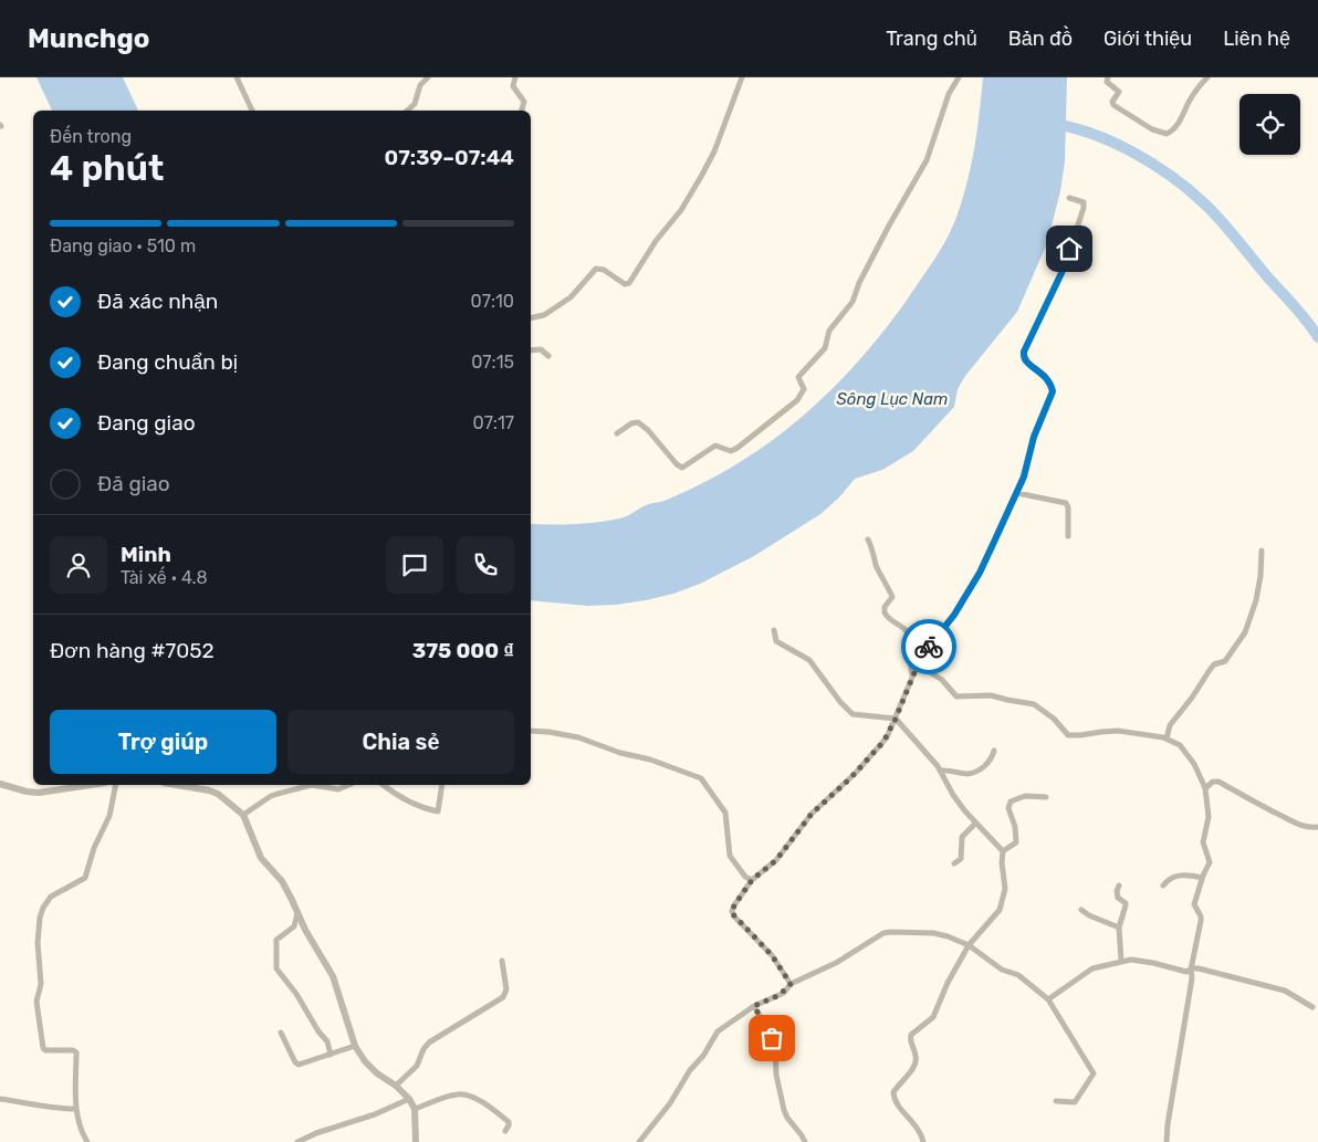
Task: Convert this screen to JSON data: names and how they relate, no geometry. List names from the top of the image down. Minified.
{"water":["Sông Lục Nam"],"page":{"header":"Munchgo","nav":["Trang chủ","Bản đồ","Giới thiệu","Liên hệ"],"heading":["4 phút","Đến trong","07:39–07:44"],"panel":["Minh","Tài xế · 4.8","Đơn hàng #7052","375 000 ₫"],"bar":"Đang giao · 510 m","list":[["Đã xác nhận","07:10"],["Đang chuẩn bị","07:15"],["Đang giao","07:17"],"Đã giao"],"buttons":["Trợ giúp","Chia sẻ"]}}
